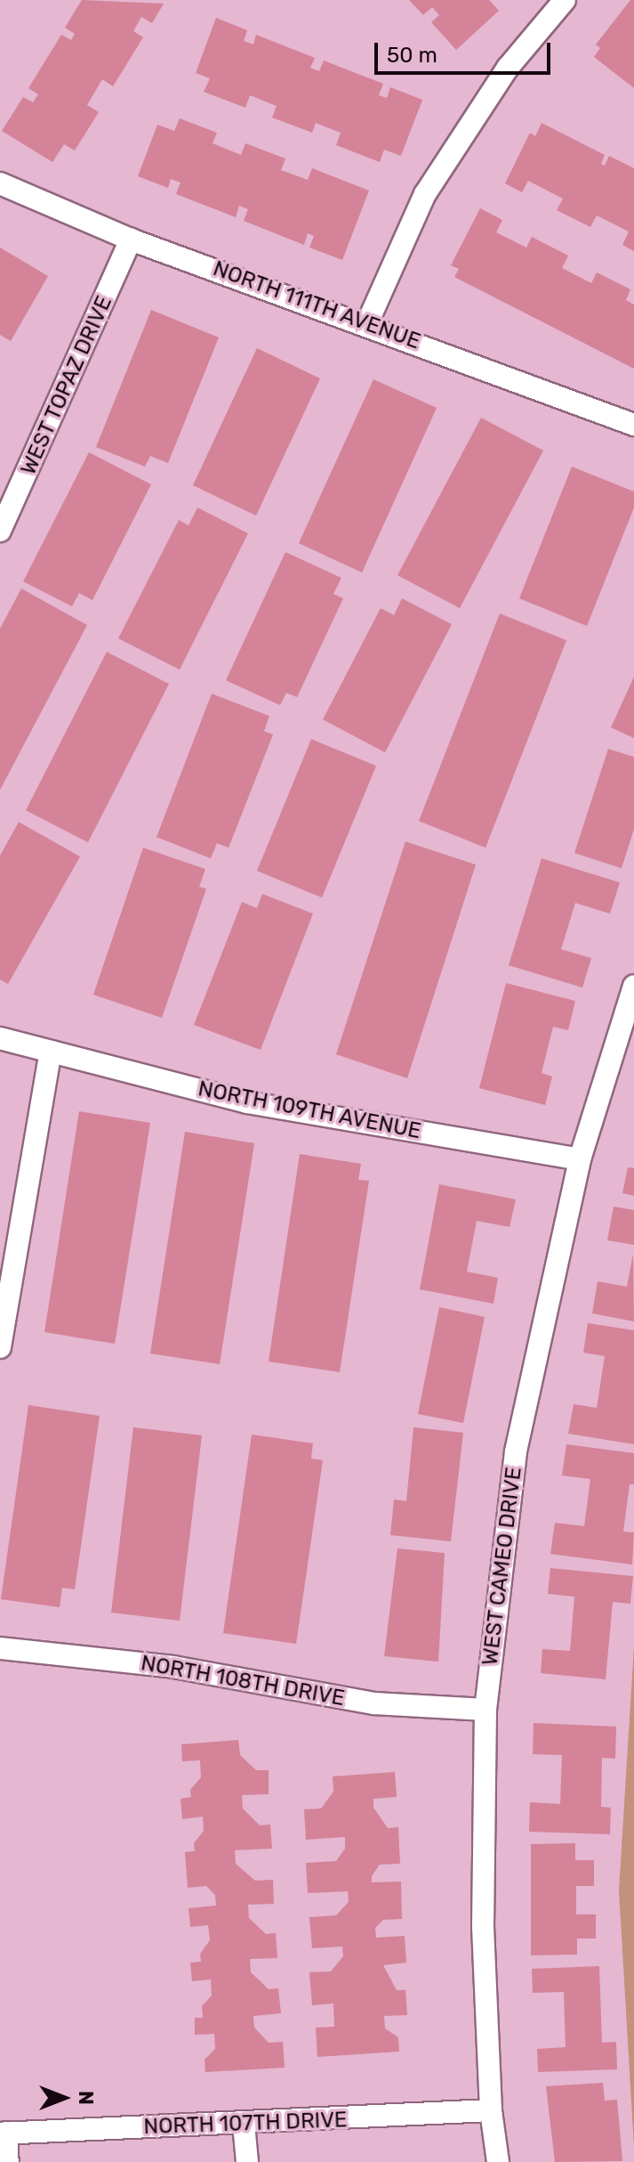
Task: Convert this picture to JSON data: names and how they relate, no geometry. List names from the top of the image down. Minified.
{"streets":{"street":["NORTH 111TH AVENUE","WEST TOPAZ DRIVE","NORTH 109TH AVENUE","WEST CAMEO DRIVE","NORTH 108TH DRIVE","NORTH 107TH DRIVE"]},"crossings":[["NORTH 111TH AVENUE","WEST TOPAZ DRIVE"],["NORTH 109TH AVENUE","WEST CAMEO DRIVE"],["WEST CAMEO DRIVE","NORTH 108TH DRIVE"],["WEST CAMEO DRIVE","NORTH 107TH DRIVE"]],"scale_bar":"50 m","north":"right"}
